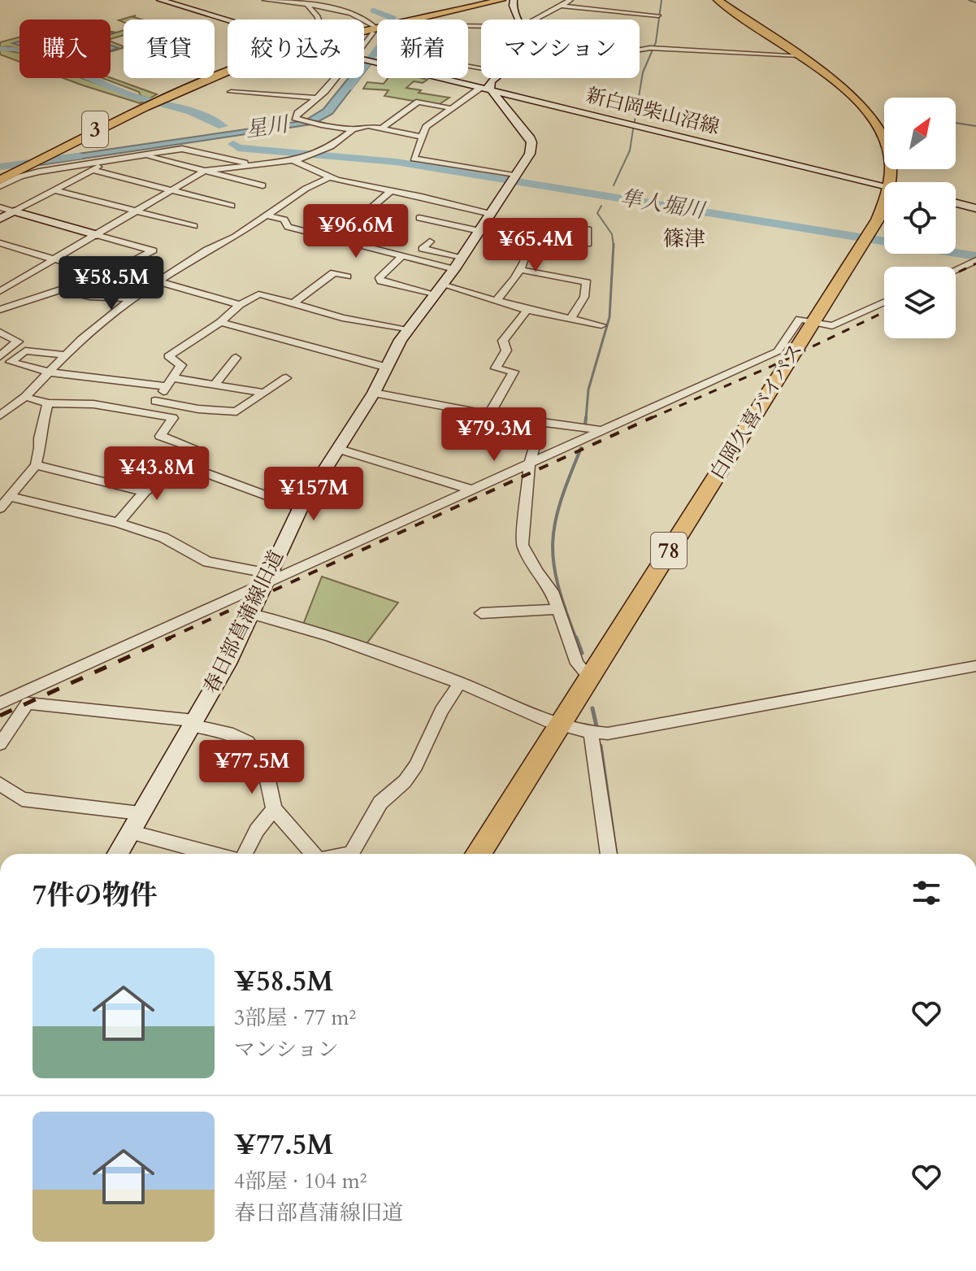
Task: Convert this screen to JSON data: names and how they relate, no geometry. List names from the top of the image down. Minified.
{"streets":{"main road":["3","白岡久喜バイパス","78"],"street":["新白岡柴山沼線","春日部菖蒲線旧道"]},"crossings":[["新白岡柴山沼線","春日部菖蒲線旧道"]],"districts":["篠津"],"water":["星川","隼人堀川"],"north":"top right","page":{"chip":["購入","賃貸","絞り込み","新着","マンション"],"price":["¥96.6M","¥65.4M","¥58.5M","¥79.3M","¥43.8M","¥157M","¥77.5M"],"heading":"7件の物件","list":[{"name":"¥58.5M","note":"3部屋 · 77 m² · マンション"},{"name":"¥77.5M","note":"4部屋 · 104 m² · 春日部菖蒲線旧道"}]}}
